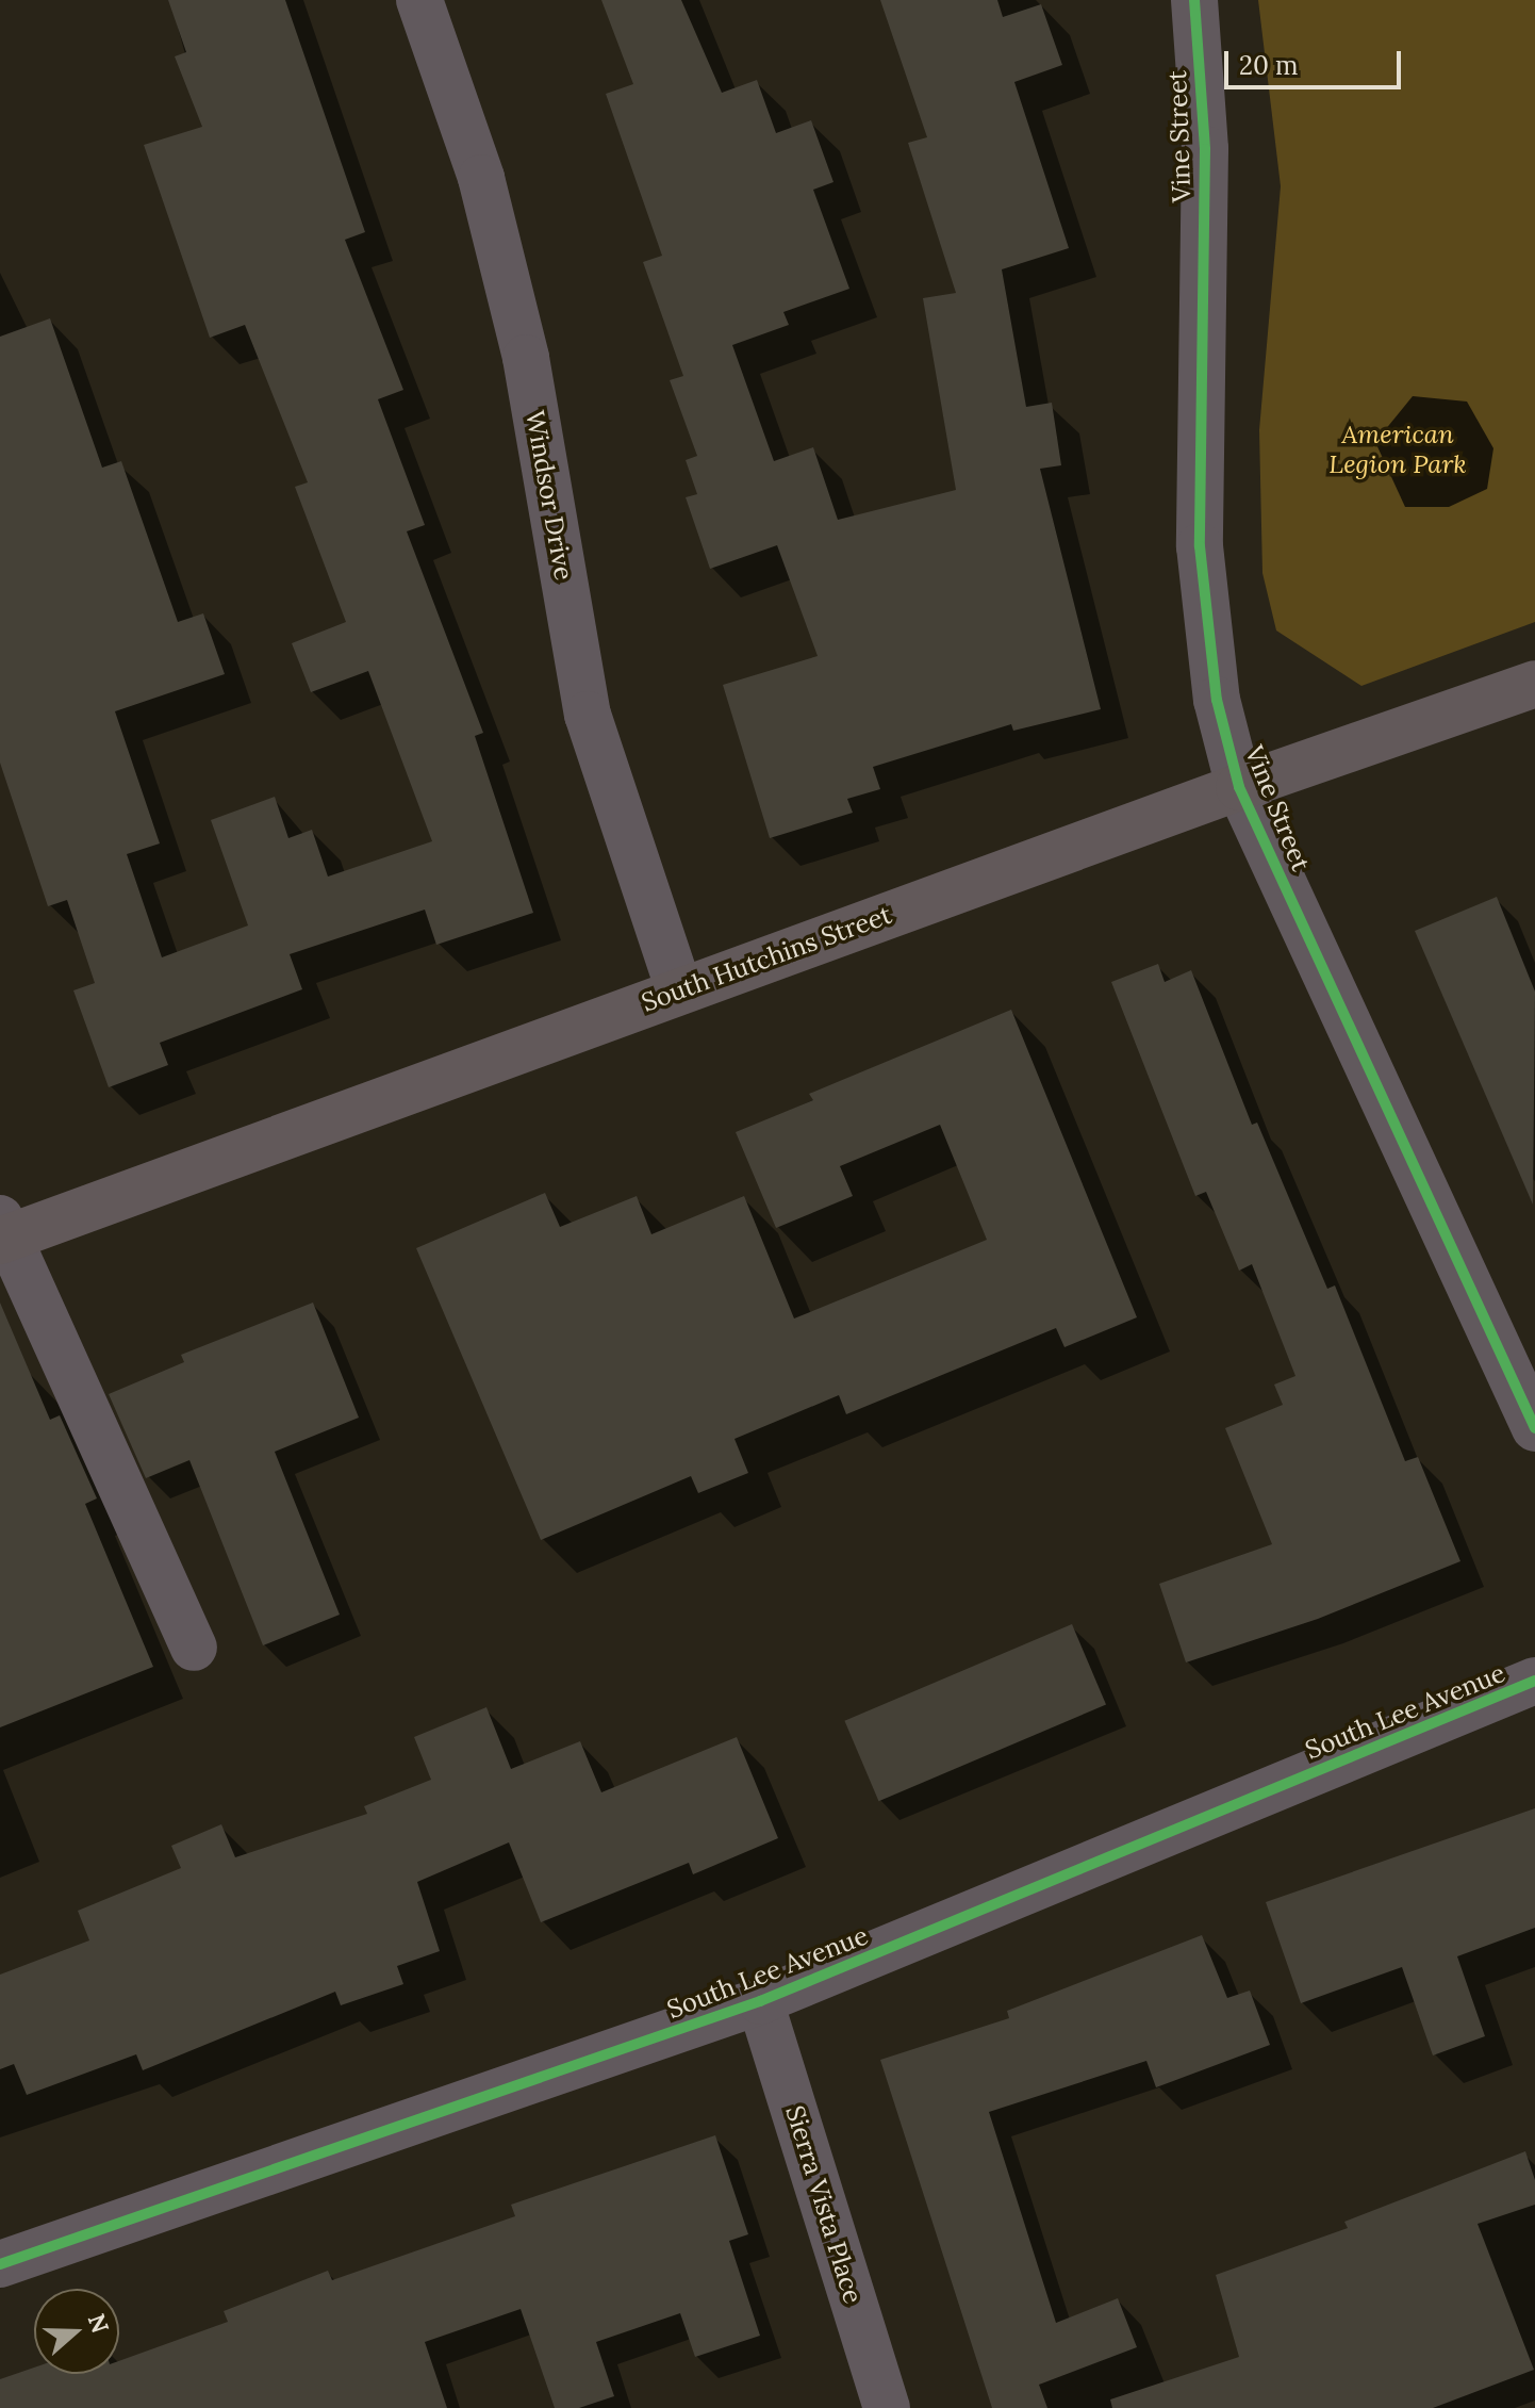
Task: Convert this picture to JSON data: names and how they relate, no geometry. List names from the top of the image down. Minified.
{"streets":{"main road":["South Hutchins Street"],"street":["Vine Street","Windsor Drive","South Lee Avenue","Sierra Vista Place"]},"crossings":[["Vine Street","South Hutchins Street"],["Windsor Drive","South Hutchins Street"],["South Lee Avenue","Sierra Vista Place"]],"parks":["American Legion Park"],"scale_bar":"20 m","north":"right"}
